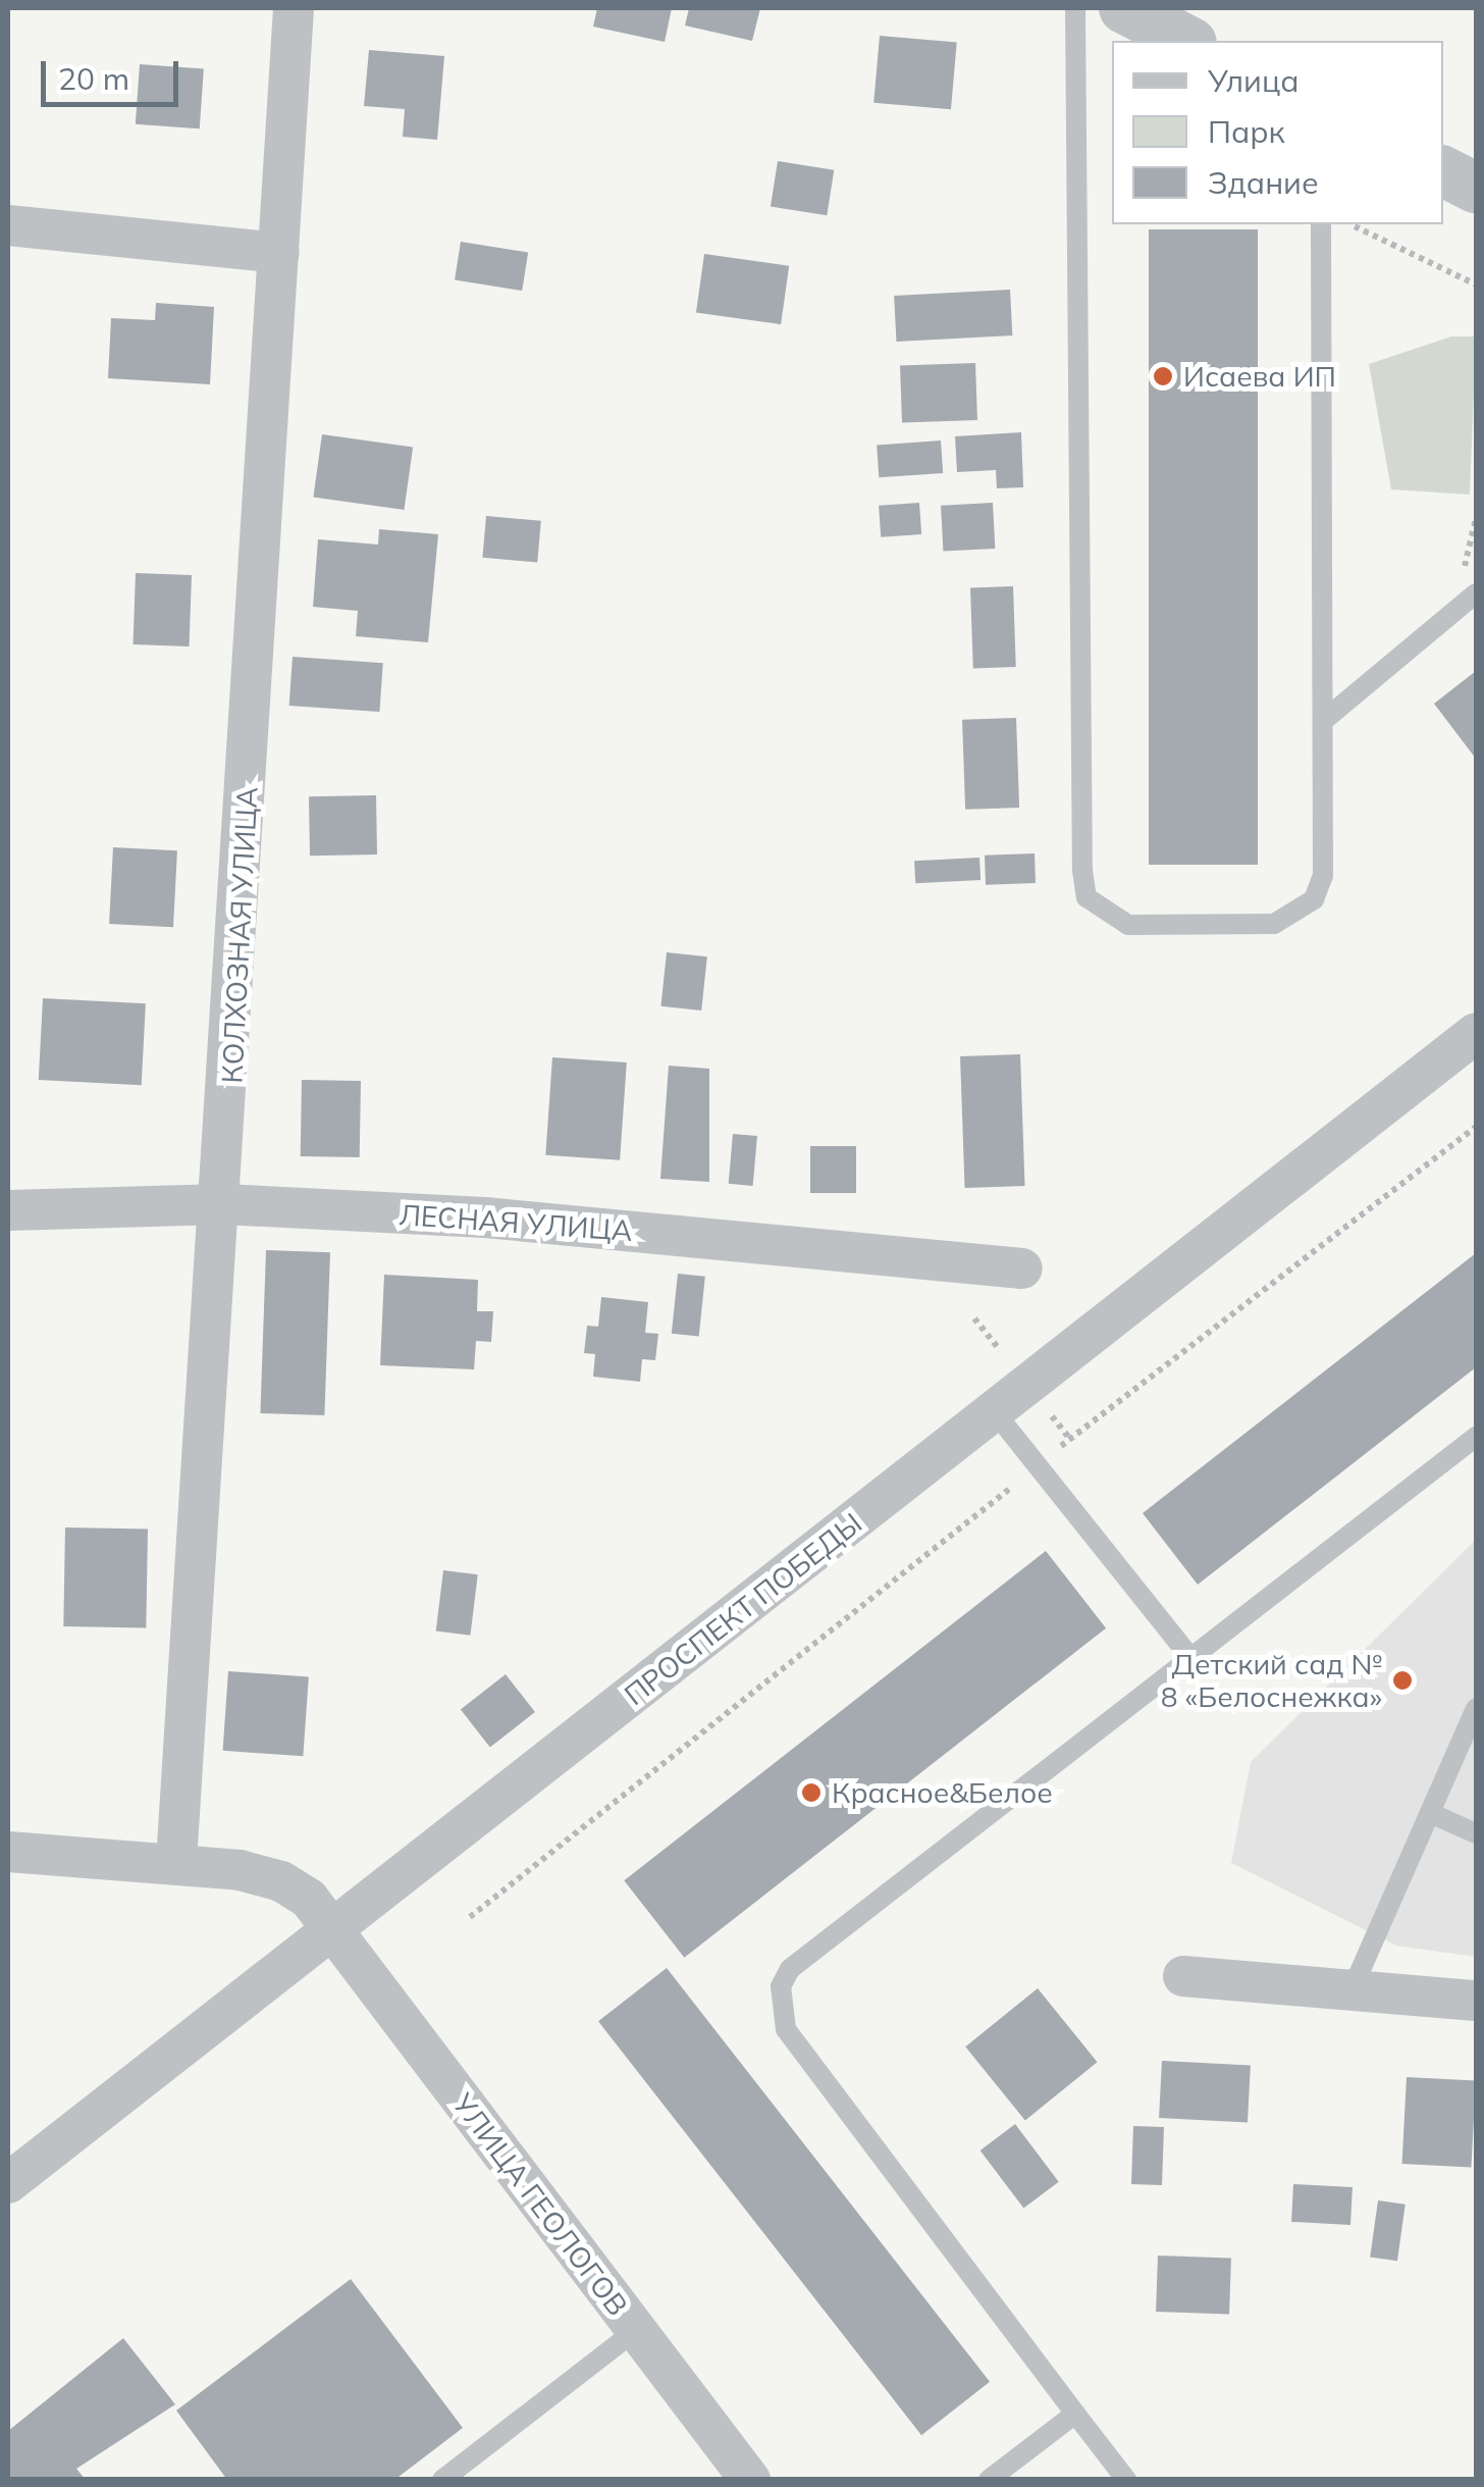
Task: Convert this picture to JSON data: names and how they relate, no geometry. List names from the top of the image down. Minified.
{"streets":{"street":["КОЛХОЗНАЯ УЛИЦА","ЛЕСНАЯ УЛИЦА","ПРОСПЕКТ ПОБЕДЫ","УЛИЦА ГЕОЛОГОВ"]},"crossings":[["КОЛХОЗНАЯ УЛИЦА","ЛЕСНАЯ УЛИЦА"],["КОЛХОЗНАЯ УЛИЦА","УЛИЦА ГЕОЛОГОВ"],["ПРОСПЕКТ ПОБЕДЫ","УЛИЦА ГЕОЛОГОВ"]],"places":["Исаева ИП","Детский сад № 8 «Белоснежка»","Красное&Белое"],"legend":["Улица","Парк","Здание"],"scale_bar":"20 m"}
